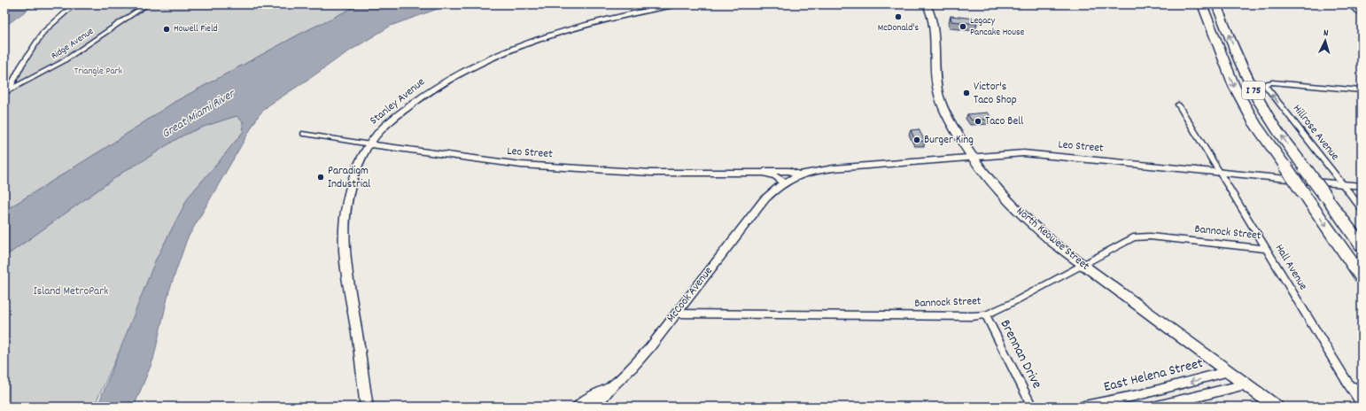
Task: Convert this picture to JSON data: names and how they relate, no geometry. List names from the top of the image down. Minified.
{"streets":{"highway":["I 75"],"main road":["North Keowee Street"],"street":["Ridge Avenue","Stanley Avenue","Hillrose Avenue","Leo Street","Bannock Street","Hall Avenue","McCook Avenue","Brennan Drive","East Helena Street"]},"crossings":[["Stanley Avenue","Leo Street"],["Hillrose Avenue","Leo Street"],["Leo Street","North Keowee Street"],["Leo Street","Hall Avenue"],["Leo Street","McCook Avenue"],["Bannock Street","North Keowee Street"],["Bannock Street","Hall Avenue"],["Bannock Street","McCook Avenue"],["Bannock Street","Brennan Drive"],["North Keowee Street","East Helena Street"]],"water":["Great Miami River"],"parks":["Triangle Park","Island MetroPark"],"places":["McDonald's","Legacy Pancake House","Howell Field","Victor's Taco Shop","Taco Bell","Burger King","Paradigm Industrial"],"north":"top"}
